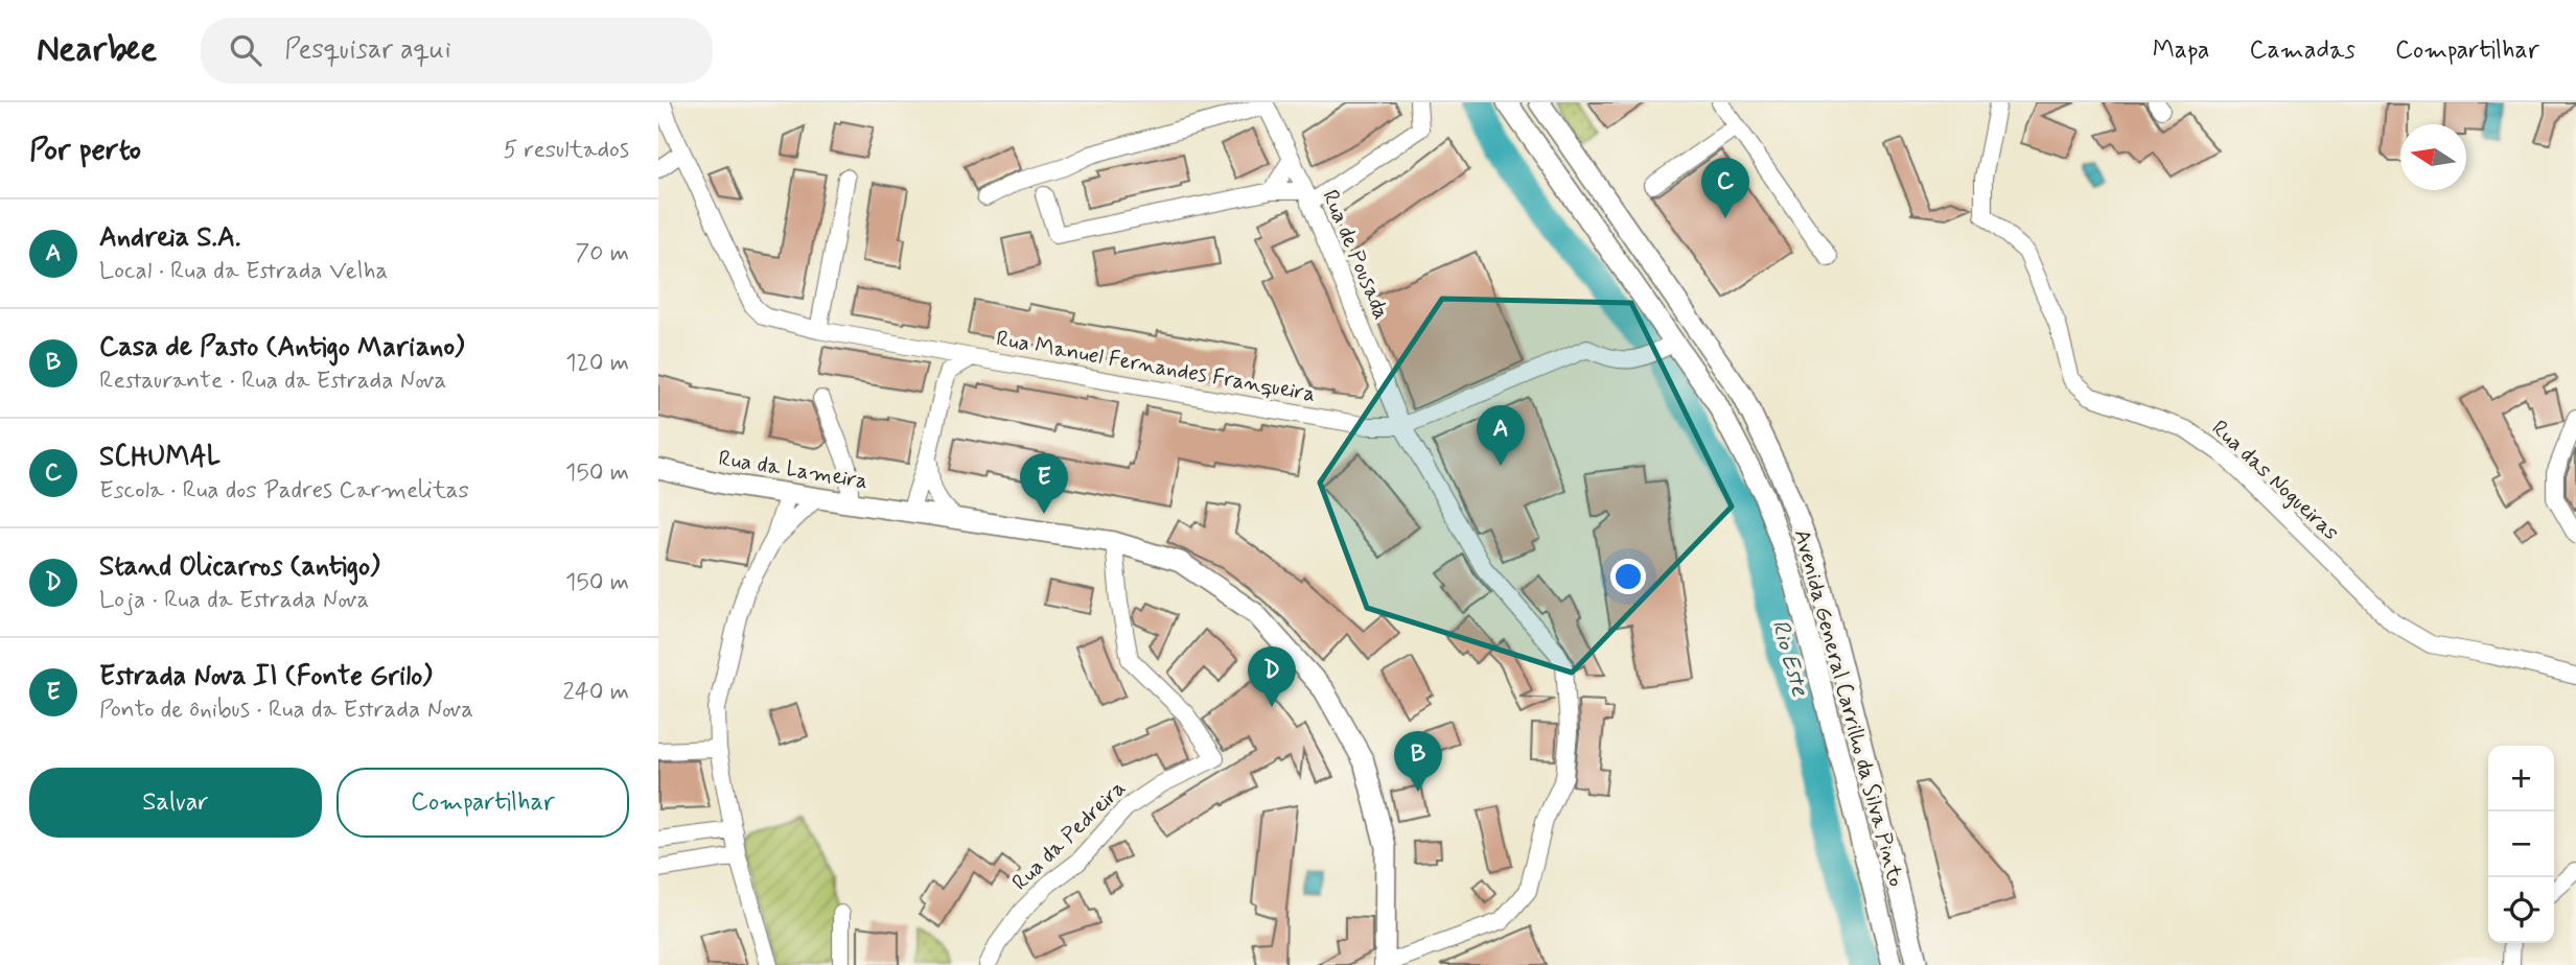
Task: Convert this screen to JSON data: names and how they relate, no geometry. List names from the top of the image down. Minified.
{"streets":{"main road":["Rua da Lameira","Avenida General Carrilho da Silva Pinto"],"street":["Rua de Pousada","Rua Manuel Fernandes Franqueira","Rua das Nogueiras","Rua da Pedreira"]},"crossings":[["Rua de Pousada","Rua Manuel Fernandes Franqueira"],["Rua de Pousada","Rua da Lameira"],["Rua Manuel Fernandes Franqueira","Rua da Lameira"],["Rua da Lameira","Rua da Pedreira"]],"water":["Rio Este"],"north":"left","page":{"header":"Nearbee","search":"Pesquisar aqui","nav":["Mapa","Camadas","Compartilhar"],"heading":["Por perto","5 resultados"],"pins":["C","A","E","D","B"],"list":[{"mark":"A","name":"Andreia S.A.","note":"Local · Rua da Estrada Velha","value":"70 m"},{"mark":"B","name":"Casa de Pasto (Antigo Mariano)","note":"Restaurante · Rua da Estrada Nova","value":"120 m"},{"mark":"C","name":"SCHUMAL","note":"Escola · Rua dos Padres Carmelitas","value":"150 m"},{"mark":"D","name":"Stand Olicarros (antigo)","note":"Loja · Rua da Estrada Nova","value":"150 m"},{"mark":"E","name":"Estrada Nova II (Fonte Grilo)","note":"Ponto de ônibus · Rua da Estrada Nova","value":"240 m"}],"buttons":["Salvar","Compartilhar"],"map_buttons":["+","−"]}}
